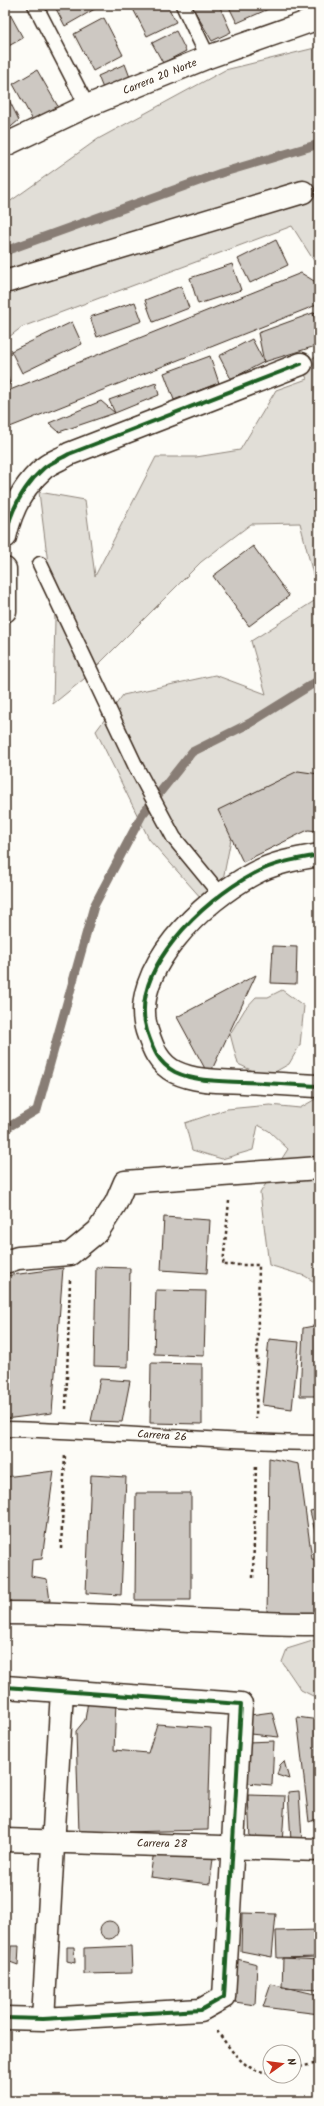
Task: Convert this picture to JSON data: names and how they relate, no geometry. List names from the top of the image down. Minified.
{"streets":{"street":["Carrera 20 Norte","Carrera 28"],"lane":["Carrera 26"]},"north":"right"}
